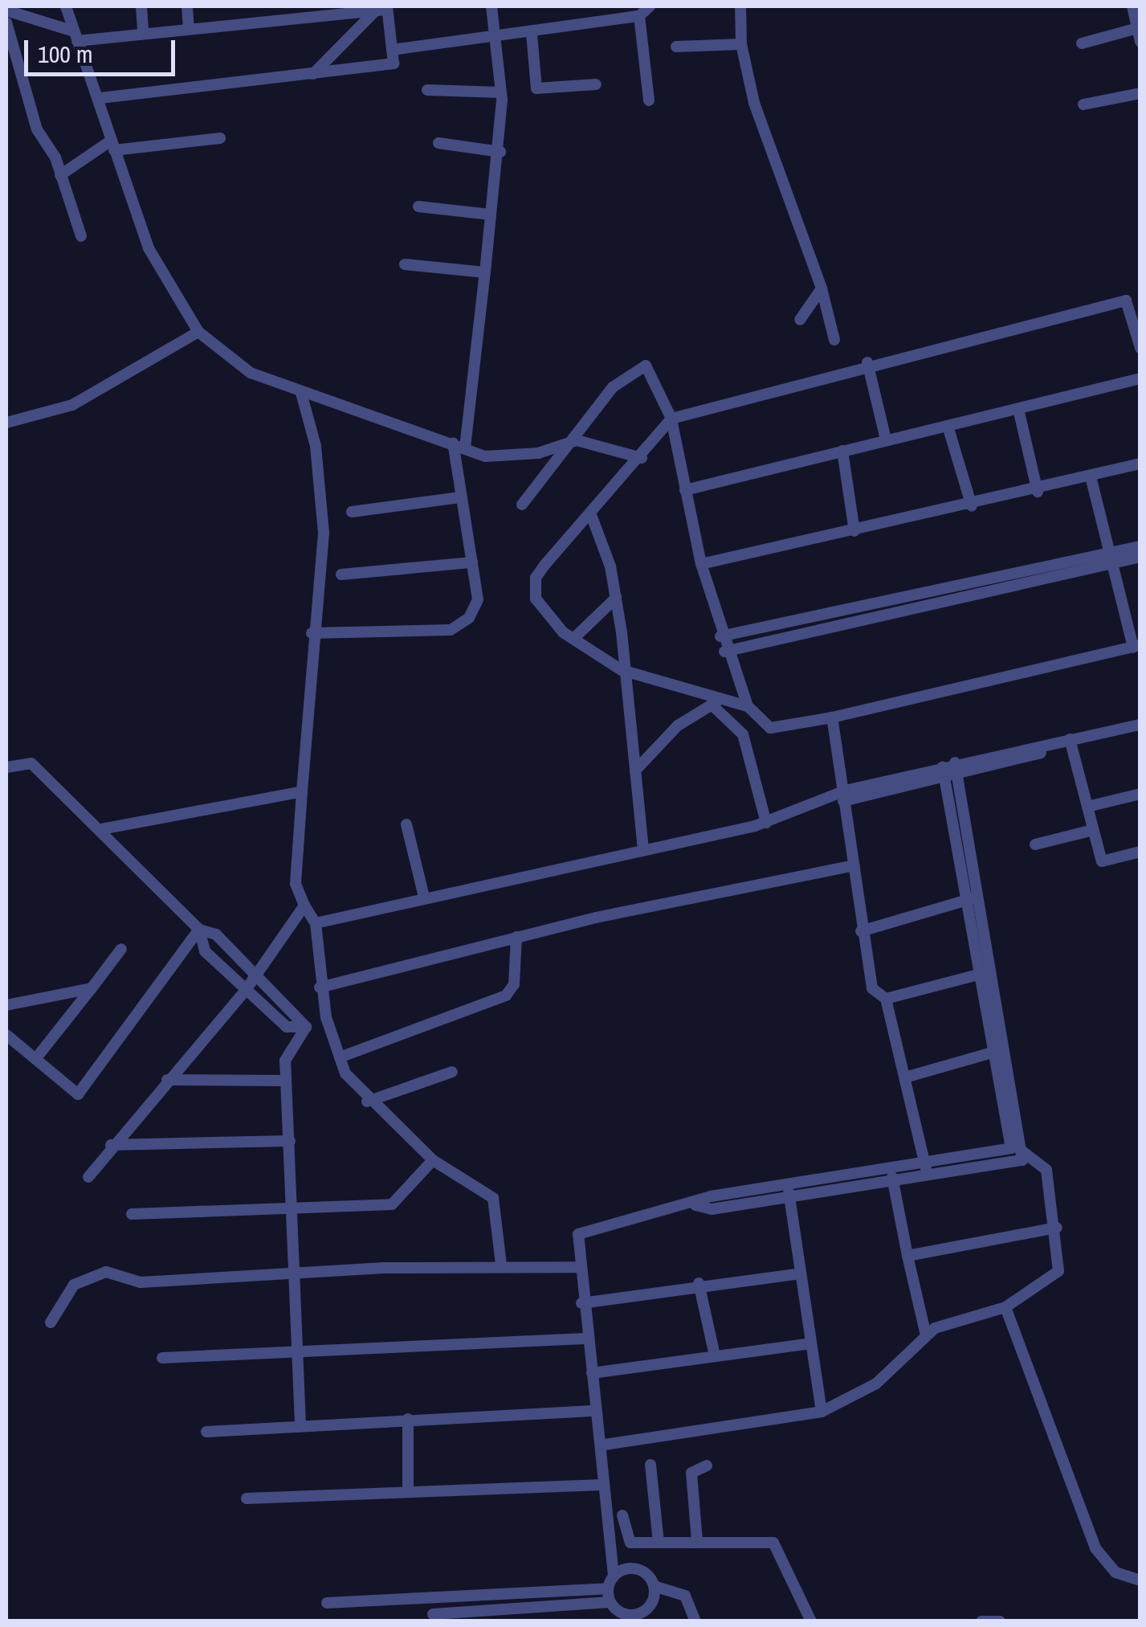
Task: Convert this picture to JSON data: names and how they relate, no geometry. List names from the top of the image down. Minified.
{"scale_bar":"100 m"}
